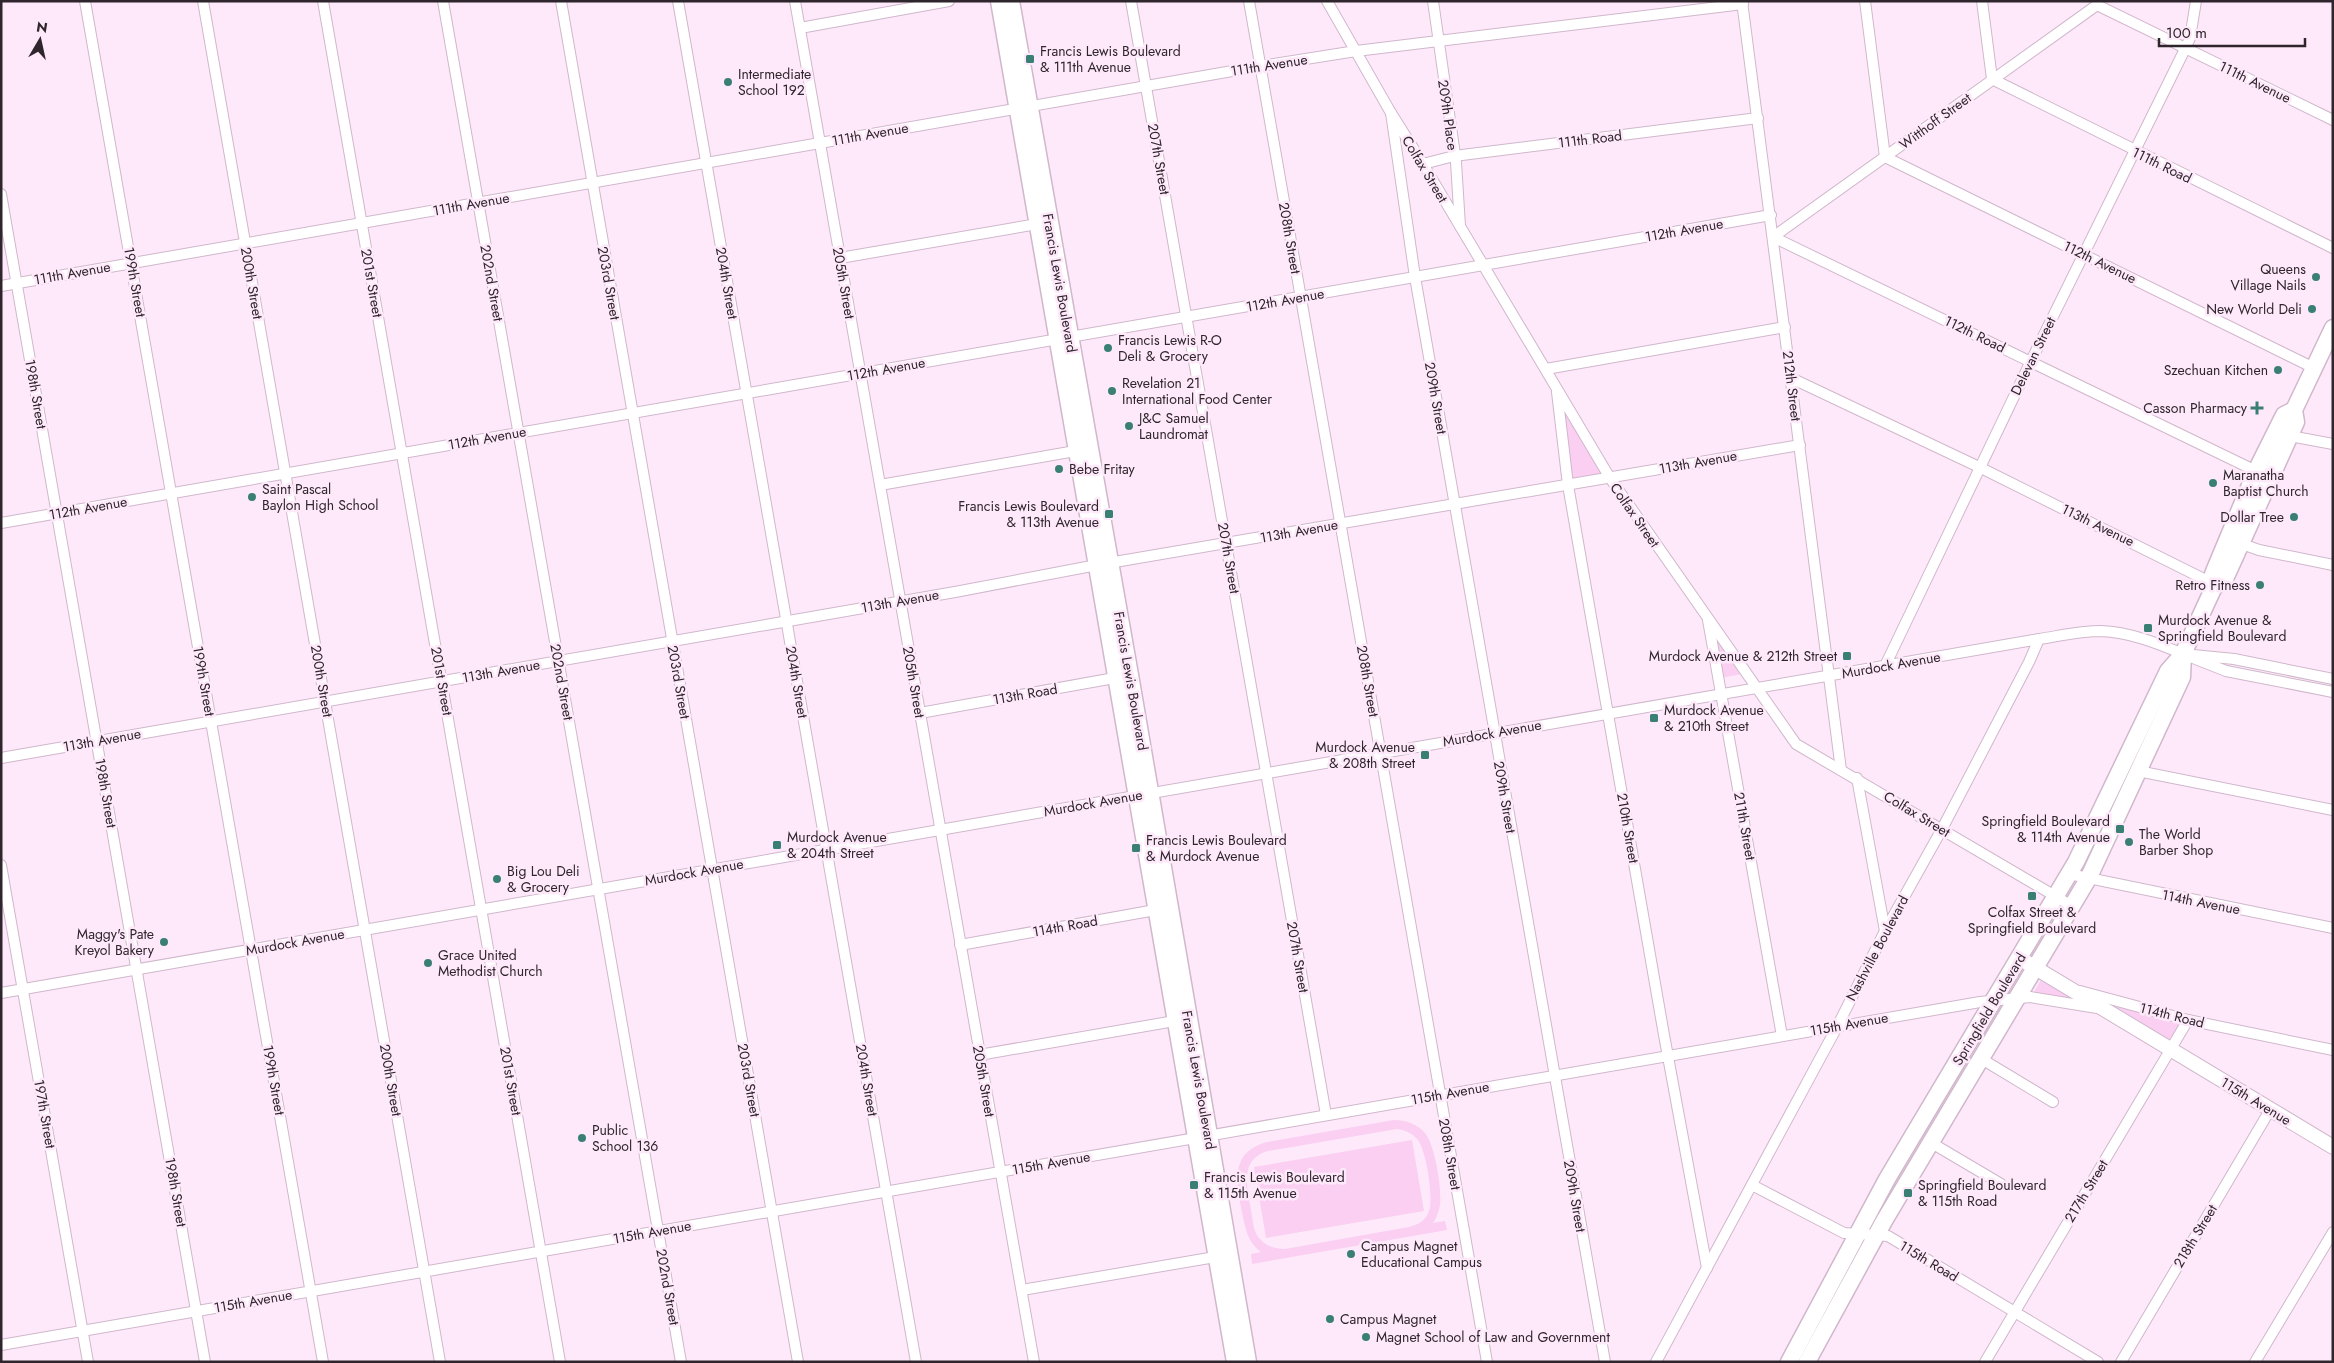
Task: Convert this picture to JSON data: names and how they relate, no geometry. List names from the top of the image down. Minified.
{"streets":{"main road":["Francis Lewis Boulevard","114th Road","Springfield Boulevard","115th Avenue"],"street":["111th Avenue","209th Place","Witthoff Street","111th Road","207th Street","Colfax Street","112th Avenue","208th Street","199th Street","200th Street","201st Street","202nd Street","203rd Street","204th Street","205th Street","112th Road","Delevan Street","212th Street","198th Street","209th Street","113th Avenue","Murdock Avenue","113th Road","211th Street","210th Street","114th Avenue","Nashville Boulevard","197th Street","217th Street","218th Street","115th Road"]},"crossings":[["111th Avenue","209th Place"],["111th Avenue","Witthoff Street"],["111th Avenue","207th Street"],["111th Avenue","Colfax Street"],["111th Avenue","208th Street"],["111th Avenue","199th Street"],["111th Avenue","200th Street"],["111th Avenue","201st Street"],["111th Avenue","202nd Street"],["111th Avenue","203rd Street"],["111th Avenue","204th Street"],["111th Avenue","205th Street"],["111th Avenue","Francis Lewis Boulevard"],["111th Avenue","Delevan Street"],["111th Avenue","212th Street"],["111th Avenue","198th Street"],["209th Place","111th Road"],["209th Place","Colfax Street"],["Witthoff Street","111th Road"],["Witthoff Street","112th Avenue"],["Witthoff Street","112th Road"],["Witthoff Street","212th Street"],["111th Road","Colfax Street"],["111th Road","Delevan Street"],["111th Road","212th Street"],["207th Street","112th Avenue"],["207th Street","113th Avenue"],["207th Street","Murdock Avenue"],["207th Street","115th Avenue"],["Colfax Street","112th Avenue"],["Colfax Street","212th Street"],["Colfax Street","209th Street"],["Colfax Street","113th Avenue"],["Colfax Street","Murdock Avenue"],["Colfax Street","211th Street"],["Colfax Street","210th Street"],["Colfax Street","Nashville Boulevard"],["Colfax Street","Springfield Boulevard"],["112th Avenue","208th Street"],["112th Avenue","199th Street"],["112th Avenue","200th Street"],["112th Avenue","201st Street"],["112th Avenue","202nd Street"],["112th Avenue","203rd Street"],["112th Avenue","204th Street"],["112th Avenue","205th Street"],["112th Avenue","Francis Lewis Boulevard"],["112th Avenue","Delevan Street"],["112th Avenue","212th Street"],["112th Avenue","198th Street"],["112th Avenue","209th Street"],["112th Avenue","Springfield Boulevard"],["208th Street","113th Avenue"],["208th Street","Murdock Avenue"],["208th Street","115th Avenue"],["199th Street","113th Avenue"],["199th Street","Murdock Avenue"],["199th Street","115th Avenue"],["200th Street","113th Avenue"],["200th Street","Murdock Avenue"],["200th Street","115th Avenue"],["201st Street","113th Avenue"],["201st Street","Murdock Avenue"],["201st Street","115th Avenue"],["202nd Street","113th Avenue"],["202nd Street","Murdock Avenue"],["202nd Street","115th Avenue"],["203rd Street","113th Avenue"],["203rd Street","Murdock Avenue"],["203rd Street","115th Avenue"],["204th Street","113th Avenue"],["204th Street","Murdock Avenue"],["204th Street","115th Avenue"],["205th Street","113th Avenue"],["205th Street","Murdock Avenue"],["205th Street","113th Road"],["205th Street","114th Road"],["205th Street","115th Avenue"],["Francis Lewis Boulevard","113th Avenue"],["Francis Lewis Boulevard","Murdock Avenue"],["Francis Lewis Boulevard","113th Road"],["Francis Lewis Boulevard","114th Road"],["Francis Lewis Boulevard","115th Avenue"],["112th Road","Delevan Street"],["112th Road","212th Street"],["112th Road","Springfield Boulevard"],["Delevan Street","113th Avenue"],["Delevan Street","Murdock Avenue"],["212th Street","113th Avenue"],["212th Street","Murdock Avenue"],["198th Street","113th Avenue"],["198th Street","Murdock Avenue"],["198th Street","115th Avenue"],["209th Street","113th Avenue"],["209th Street","Murdock Avenue"],["209th Street","115th Avenue"],["113th Avenue","210th Street"],["113th Avenue","Springfield Boulevard"],["Murdock Avenue","211th Street"],["Murdock Avenue","210th Street"],["Murdock Avenue","Nashville Boulevard"],["Murdock Avenue","Springfield Boulevard"],["Murdock Avenue","197th Street"],["211th Street","115th Avenue"],["210th Street","Nashville Boulevard"],["210th Street","115th Avenue"],["114th Avenue","Springfield Boulevard"],["114th Road","Springfield Boulevard"],["114th Road","115th Avenue"],["114th Road","217th Street"],["Nashville Boulevard","115th Avenue"],["Nashville Boulevard","115th Road"],["Springfield Boulevard","115th Avenue"],["Springfield Boulevard","115th Road"],["115th Avenue","197th Street"],["115th Avenue","217th Street"],["115th Avenue","218th Street"],["217th Street","115th Road"]],"places":{"transit":["Francis Lewis Boulevard & 111th Avenue","Francis Lewis Boulevard & 113th Avenue","Murdock Avenue & Springfield Boulevard","Murdock Avenue & 212th Street","Murdock Avenue & 210th Street","Murdock Avenue & 208th Street","Springfield Boulevard & 114th Avenue","Murdock Avenue & 204th Street","Francis Lewis Boulevard & Murdock Avenue","Colfax Street & Springfield Boulevard","Francis Lewis Boulevard & 115th Avenue","Springfield Boulevard & 115th Road"],"other":["Intermediate School 192","Queens Village Nails","New World Deli","Francis Lewis R-O Deli & Grocery","Szechuan Kitchen","Revelation 21 International Food Center","J&C Samuel Laundromat","Bebe Fritay","Maranatha Baptist Church","Saint Pascal Baylon High School","Dollar Tree","Retro Fitness","The World Barber Shop","Big Lou Deli & Grocery","Maggy's Pate Kreyol Bakery","Grace United Methodist Church","Public School 136","Campus Magnet Educational Campus","Campus Magnet","Magnet School of Law and Government"],"health":["Casson Pharmacy"]},"scale_bar":"100 m","north":"top"}
